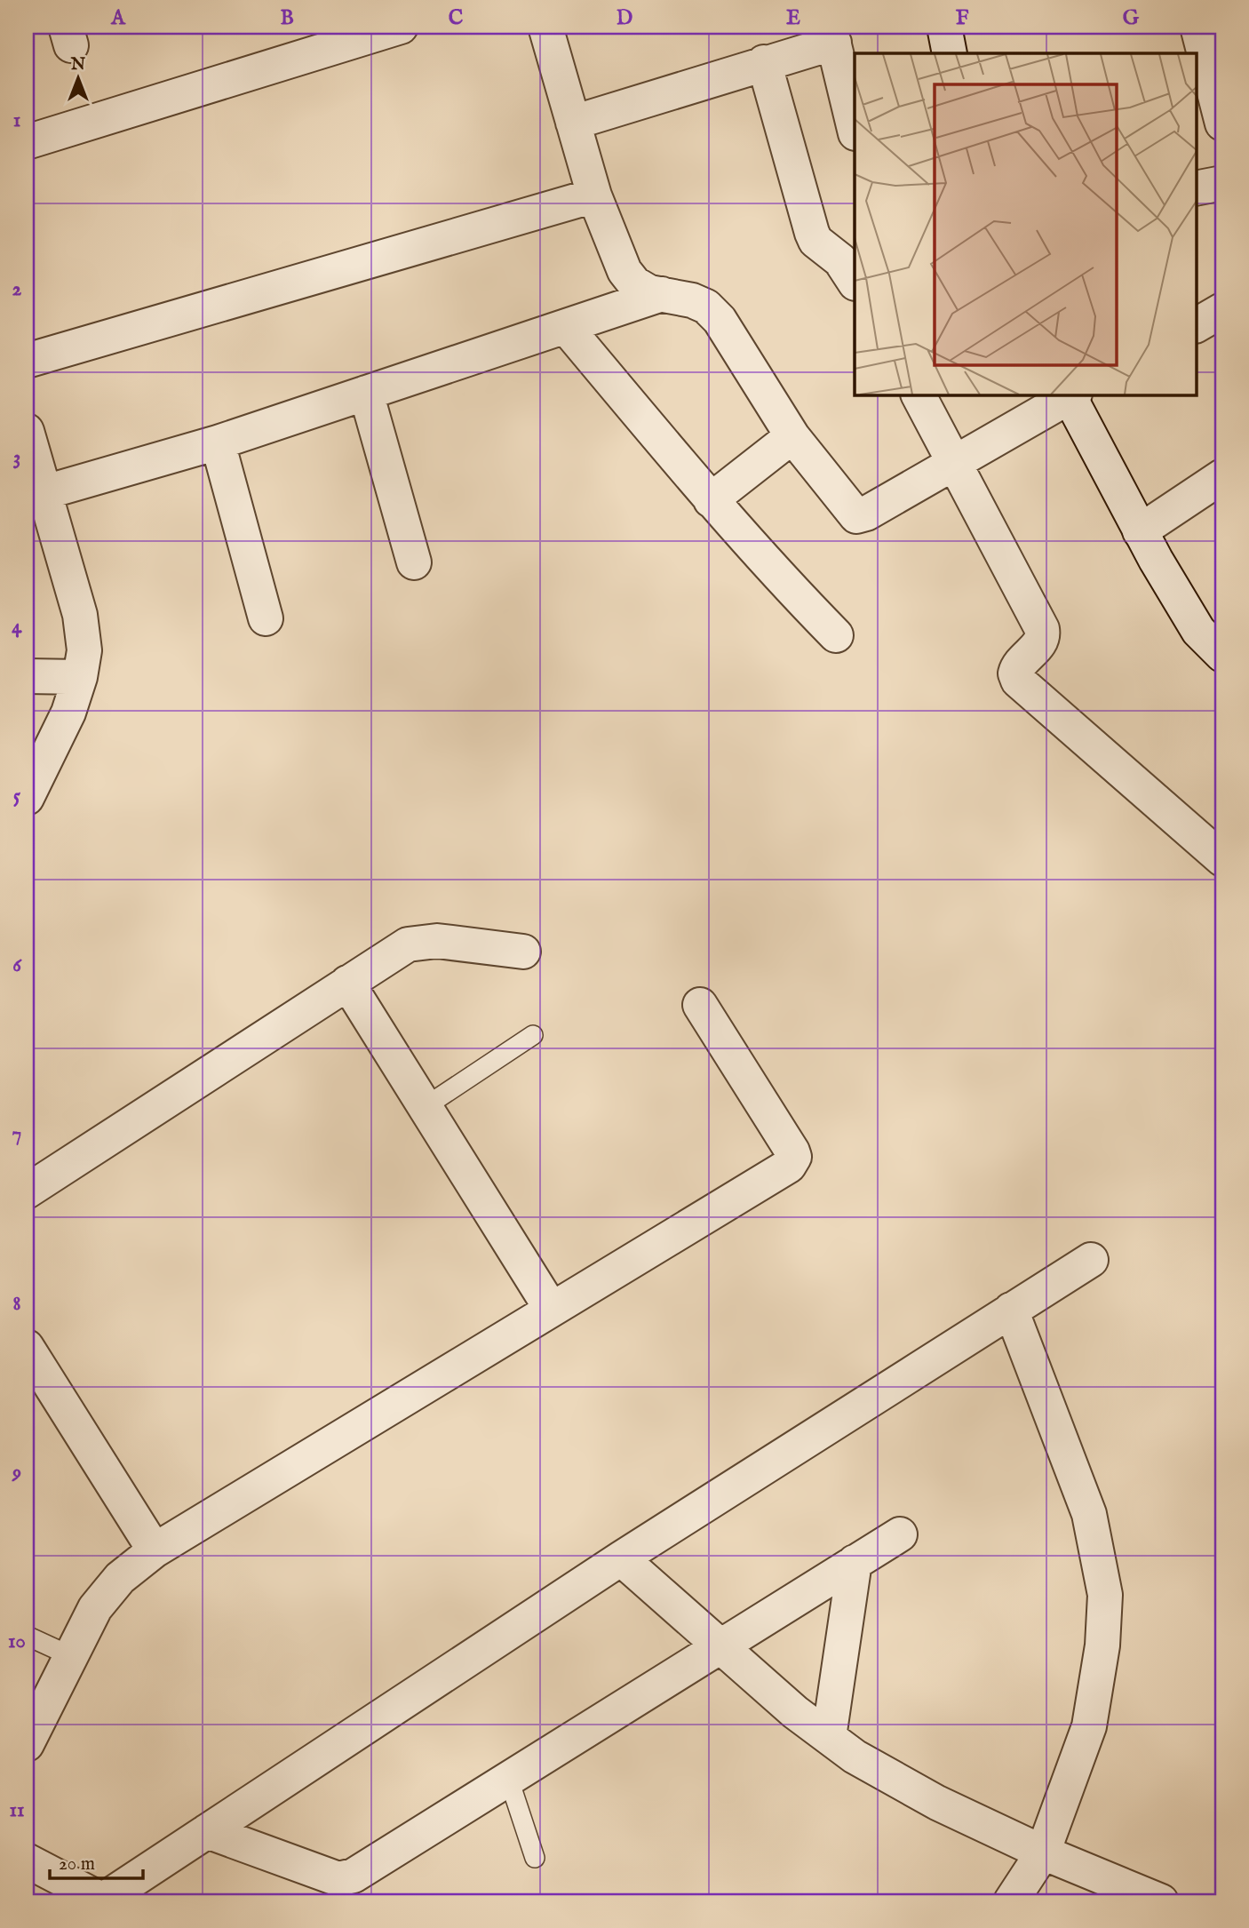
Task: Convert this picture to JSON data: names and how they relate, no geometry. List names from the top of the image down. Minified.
{"scale_bar":"20 m","north":"top","grid":{"columns":["A","B","C","D","E","F","G"],"rows":["1","2","3","4","5","6","7","8","9","10","11"]}}
